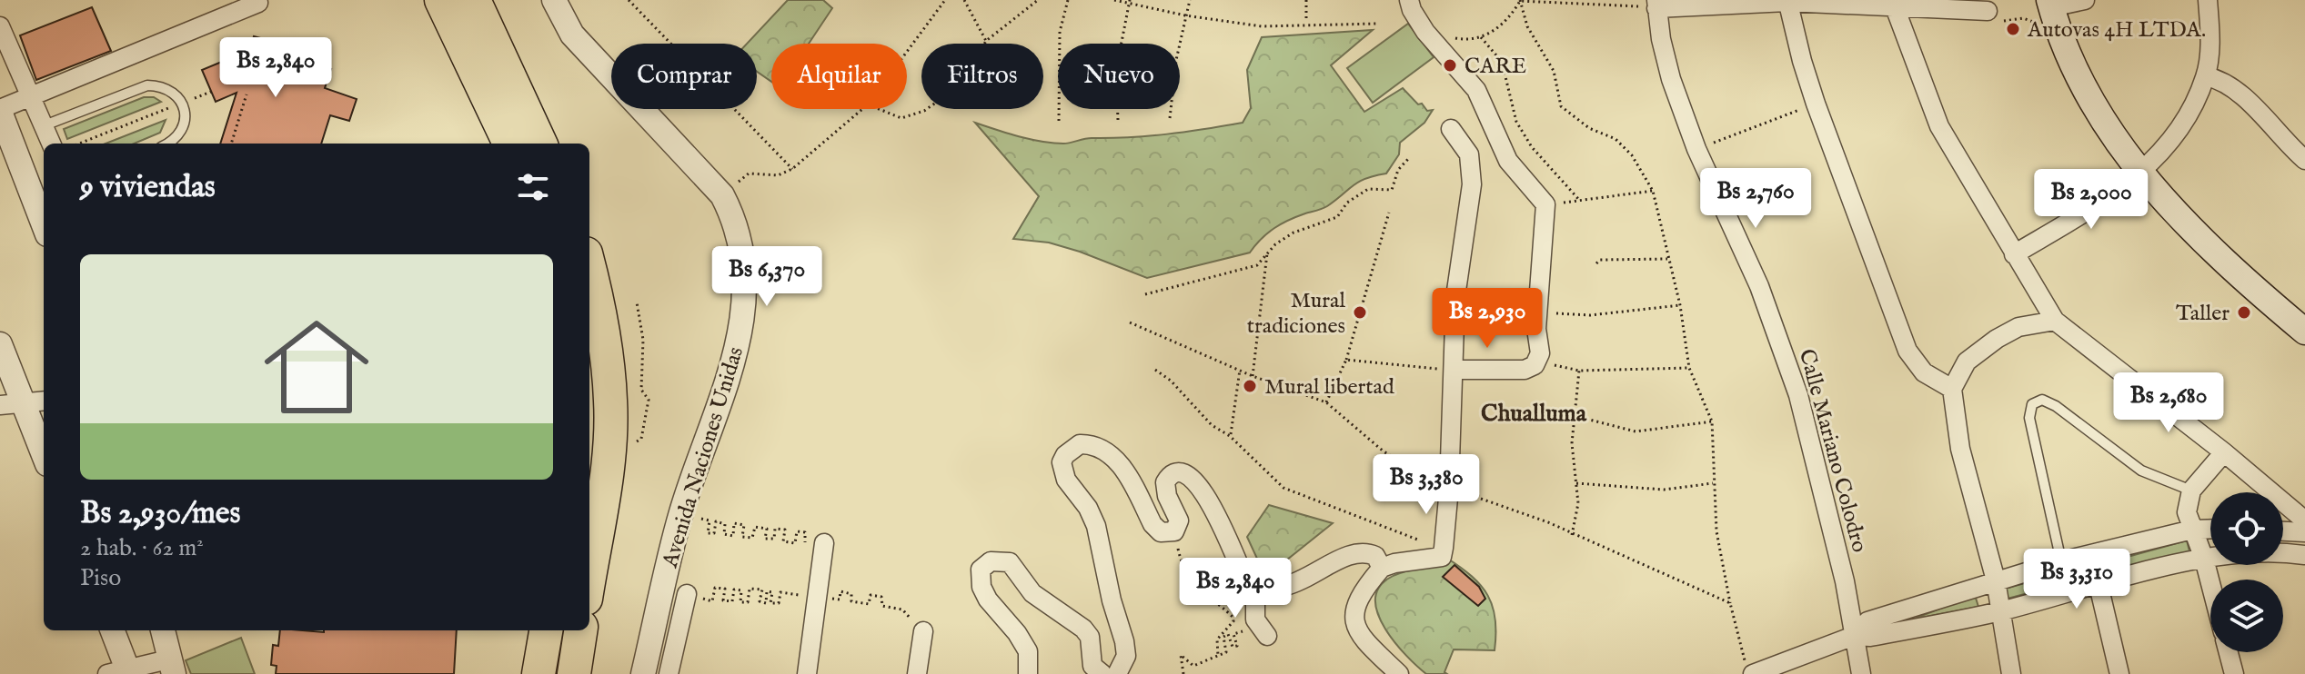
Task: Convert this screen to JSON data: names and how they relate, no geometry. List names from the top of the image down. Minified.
{"streets":{"street":["Calle Mariano Colodro","Avenida Naciones Unidas"]},"districts":["Chualluma"],"places":["Autovas 4H LTDA.","CARE","Mural tradiciones","Taller","Mural libertad"],"page":{"price":["Bs 2,840","Bs 2,760","Bs 2,000","Bs 6,370","Bs 2,930","Bs 2,680","Bs 3,380","Bs 3,310","Bs 2,840"],"chip":["Comprar","Alquilar","Filtros","Nuevo"],"heading":"9 viviendas","list":[{"name":"Bs 2,930/mes","note":"2 hab. · 62 m² · Piso"}]}}
